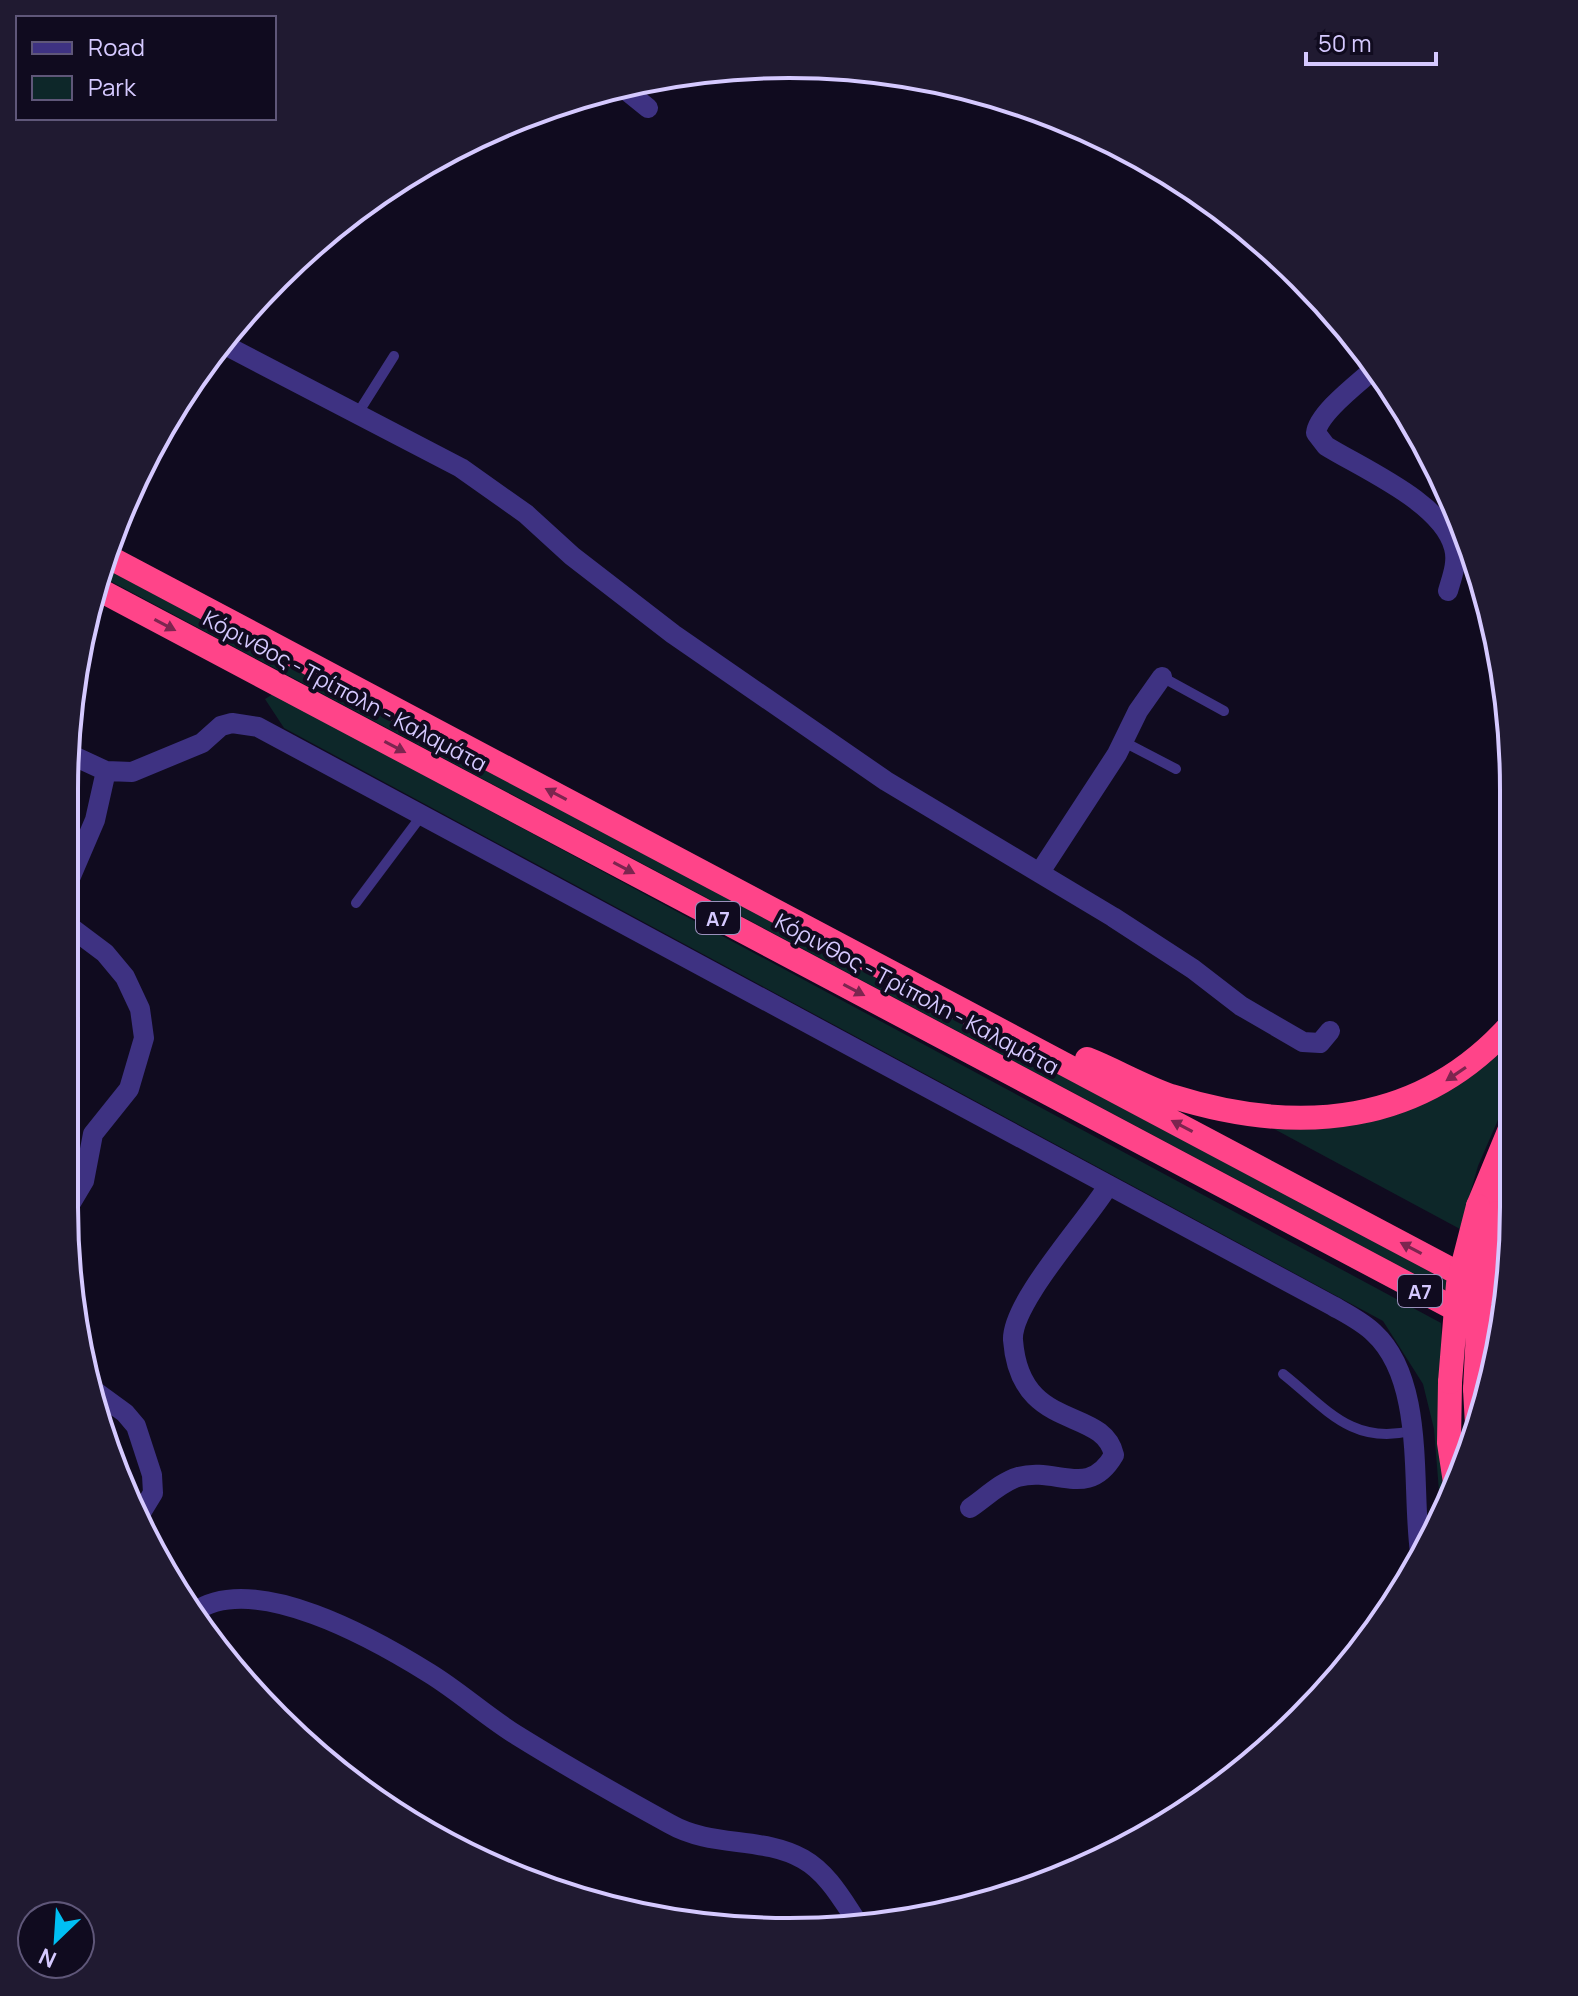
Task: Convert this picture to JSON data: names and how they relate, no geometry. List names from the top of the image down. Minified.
{"streets":{"highway":["Κόρινθος - Τρίπολη - Καλαμάτα","Α7"]},"legend":["Road","Park"],"scale_bar":"50 m","north":"bottom left"}
